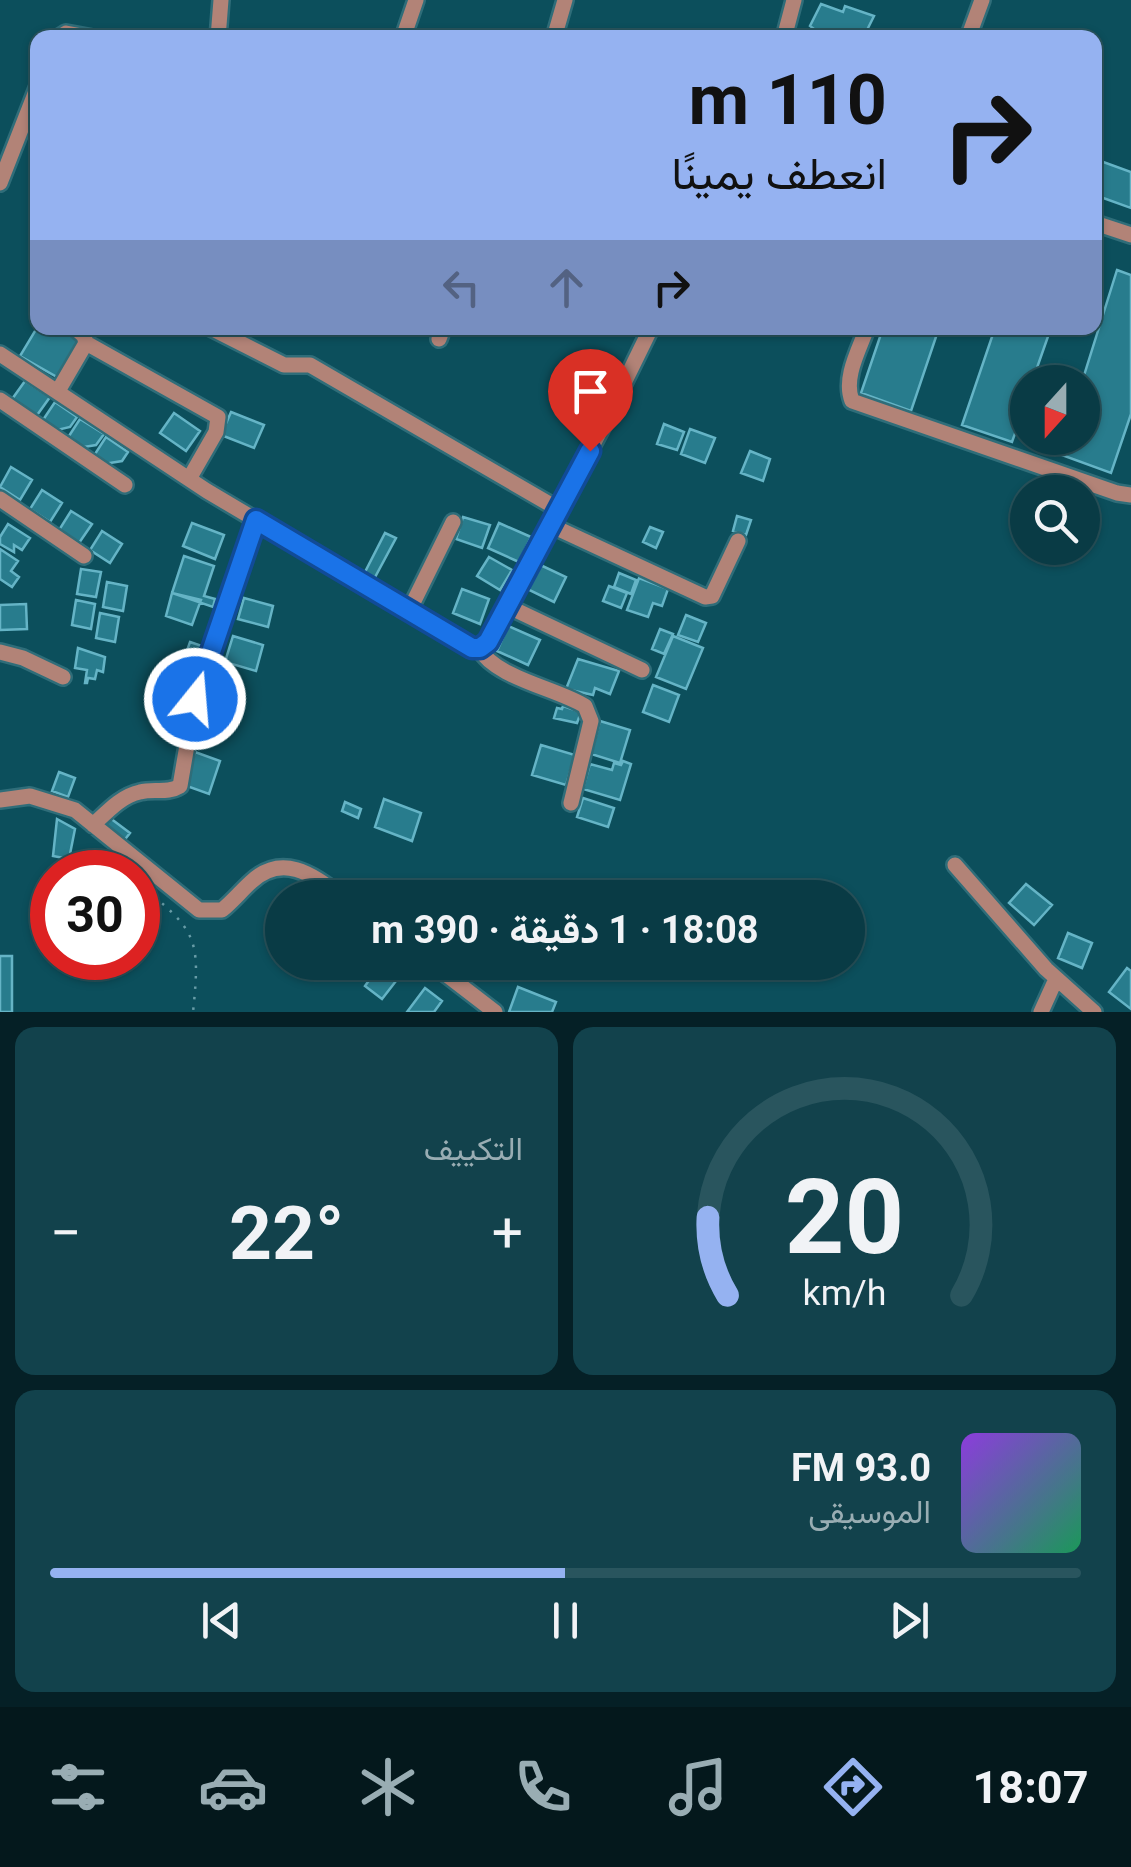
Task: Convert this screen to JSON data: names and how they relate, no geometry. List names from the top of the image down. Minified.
{"north":"bottom","page":{"turn":["110 m","انعطف يمينًا"],"limit":"30","trip":"18:08 · 1 دقيقة · 390 m","tile":"التكييف","heat":["−","22°","+"],"song":["93.0 FM","الموسيقى"],"tabs":"18:07","gauge":["20","km/h"]}}
